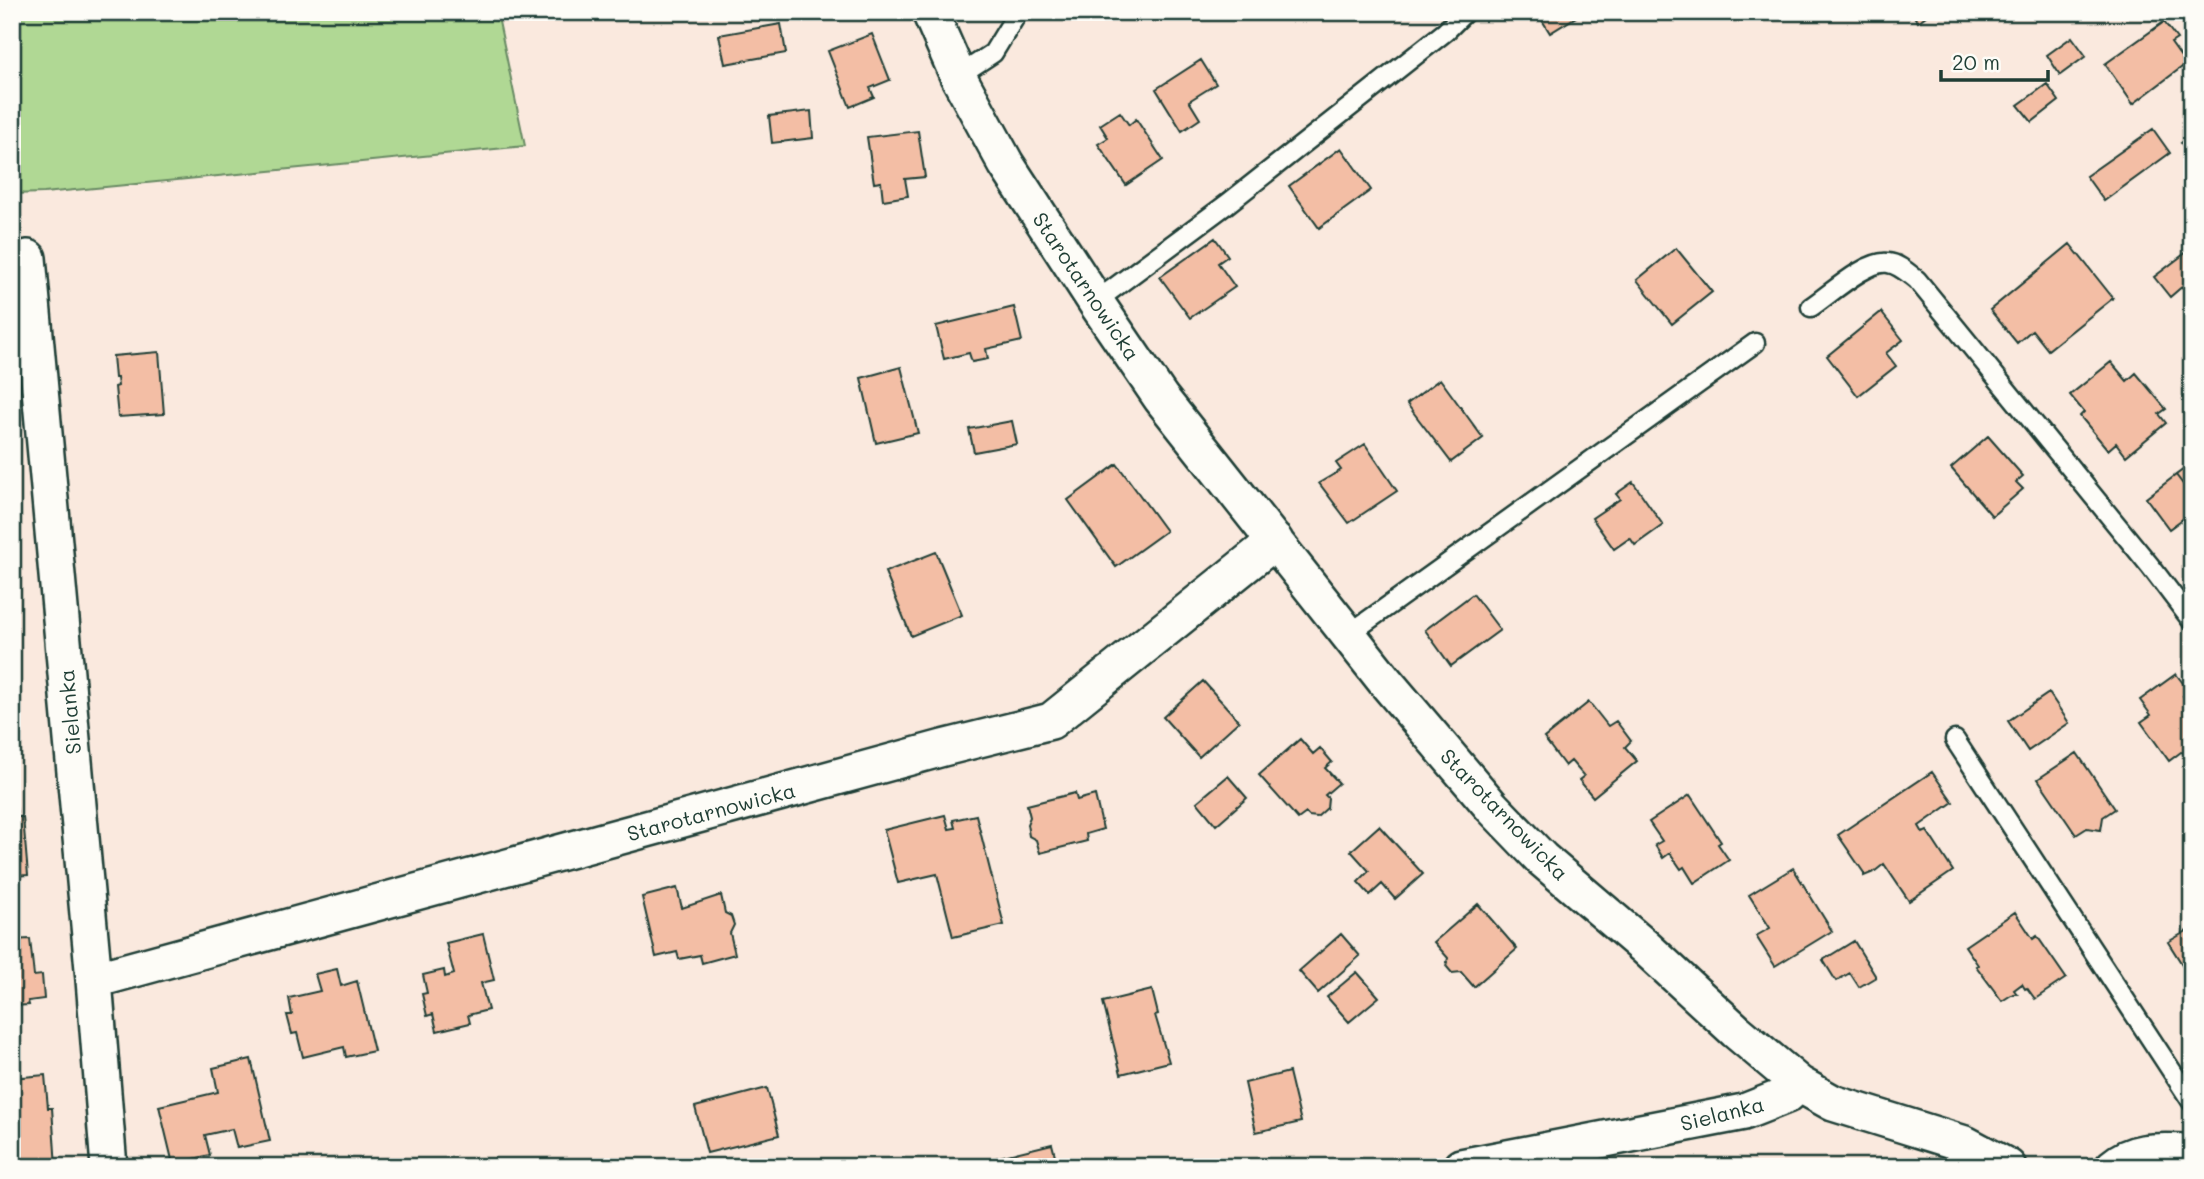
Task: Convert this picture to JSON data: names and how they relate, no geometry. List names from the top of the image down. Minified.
{"streets":{"street":["Starotarnowicka","Sielanka"]},"crossings":[["Starotarnowicka","Sielanka"]],"scale_bar":"20 m"}
